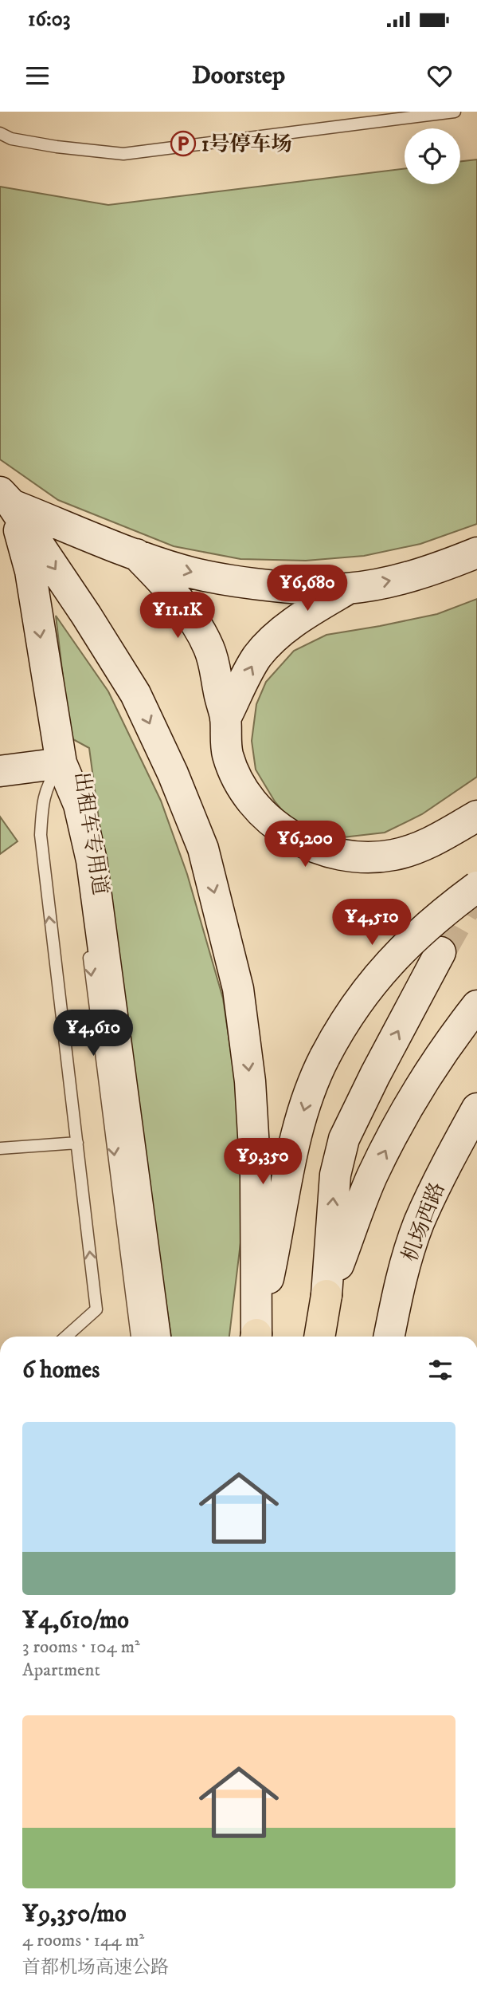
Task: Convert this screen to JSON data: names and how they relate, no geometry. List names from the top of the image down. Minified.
{"streets":{"street":["机场西路"],"lane":["出租车专用道"]},"places":{"parking":["1号停车场"]},"page":{"status":"16:03","header":"Doorstep","price":["¥6,680","¥11.1K","¥6,200","¥4,510","¥4,610","¥9,350"],"heading":"6 homes","list":[{"name":"¥4,610/mo","note":"3 rooms · 104 m² · Apartment"},{"name":"¥9,350/mo","note":"4 rooms · 144 m² · 首都机场高速公路"}]}}
